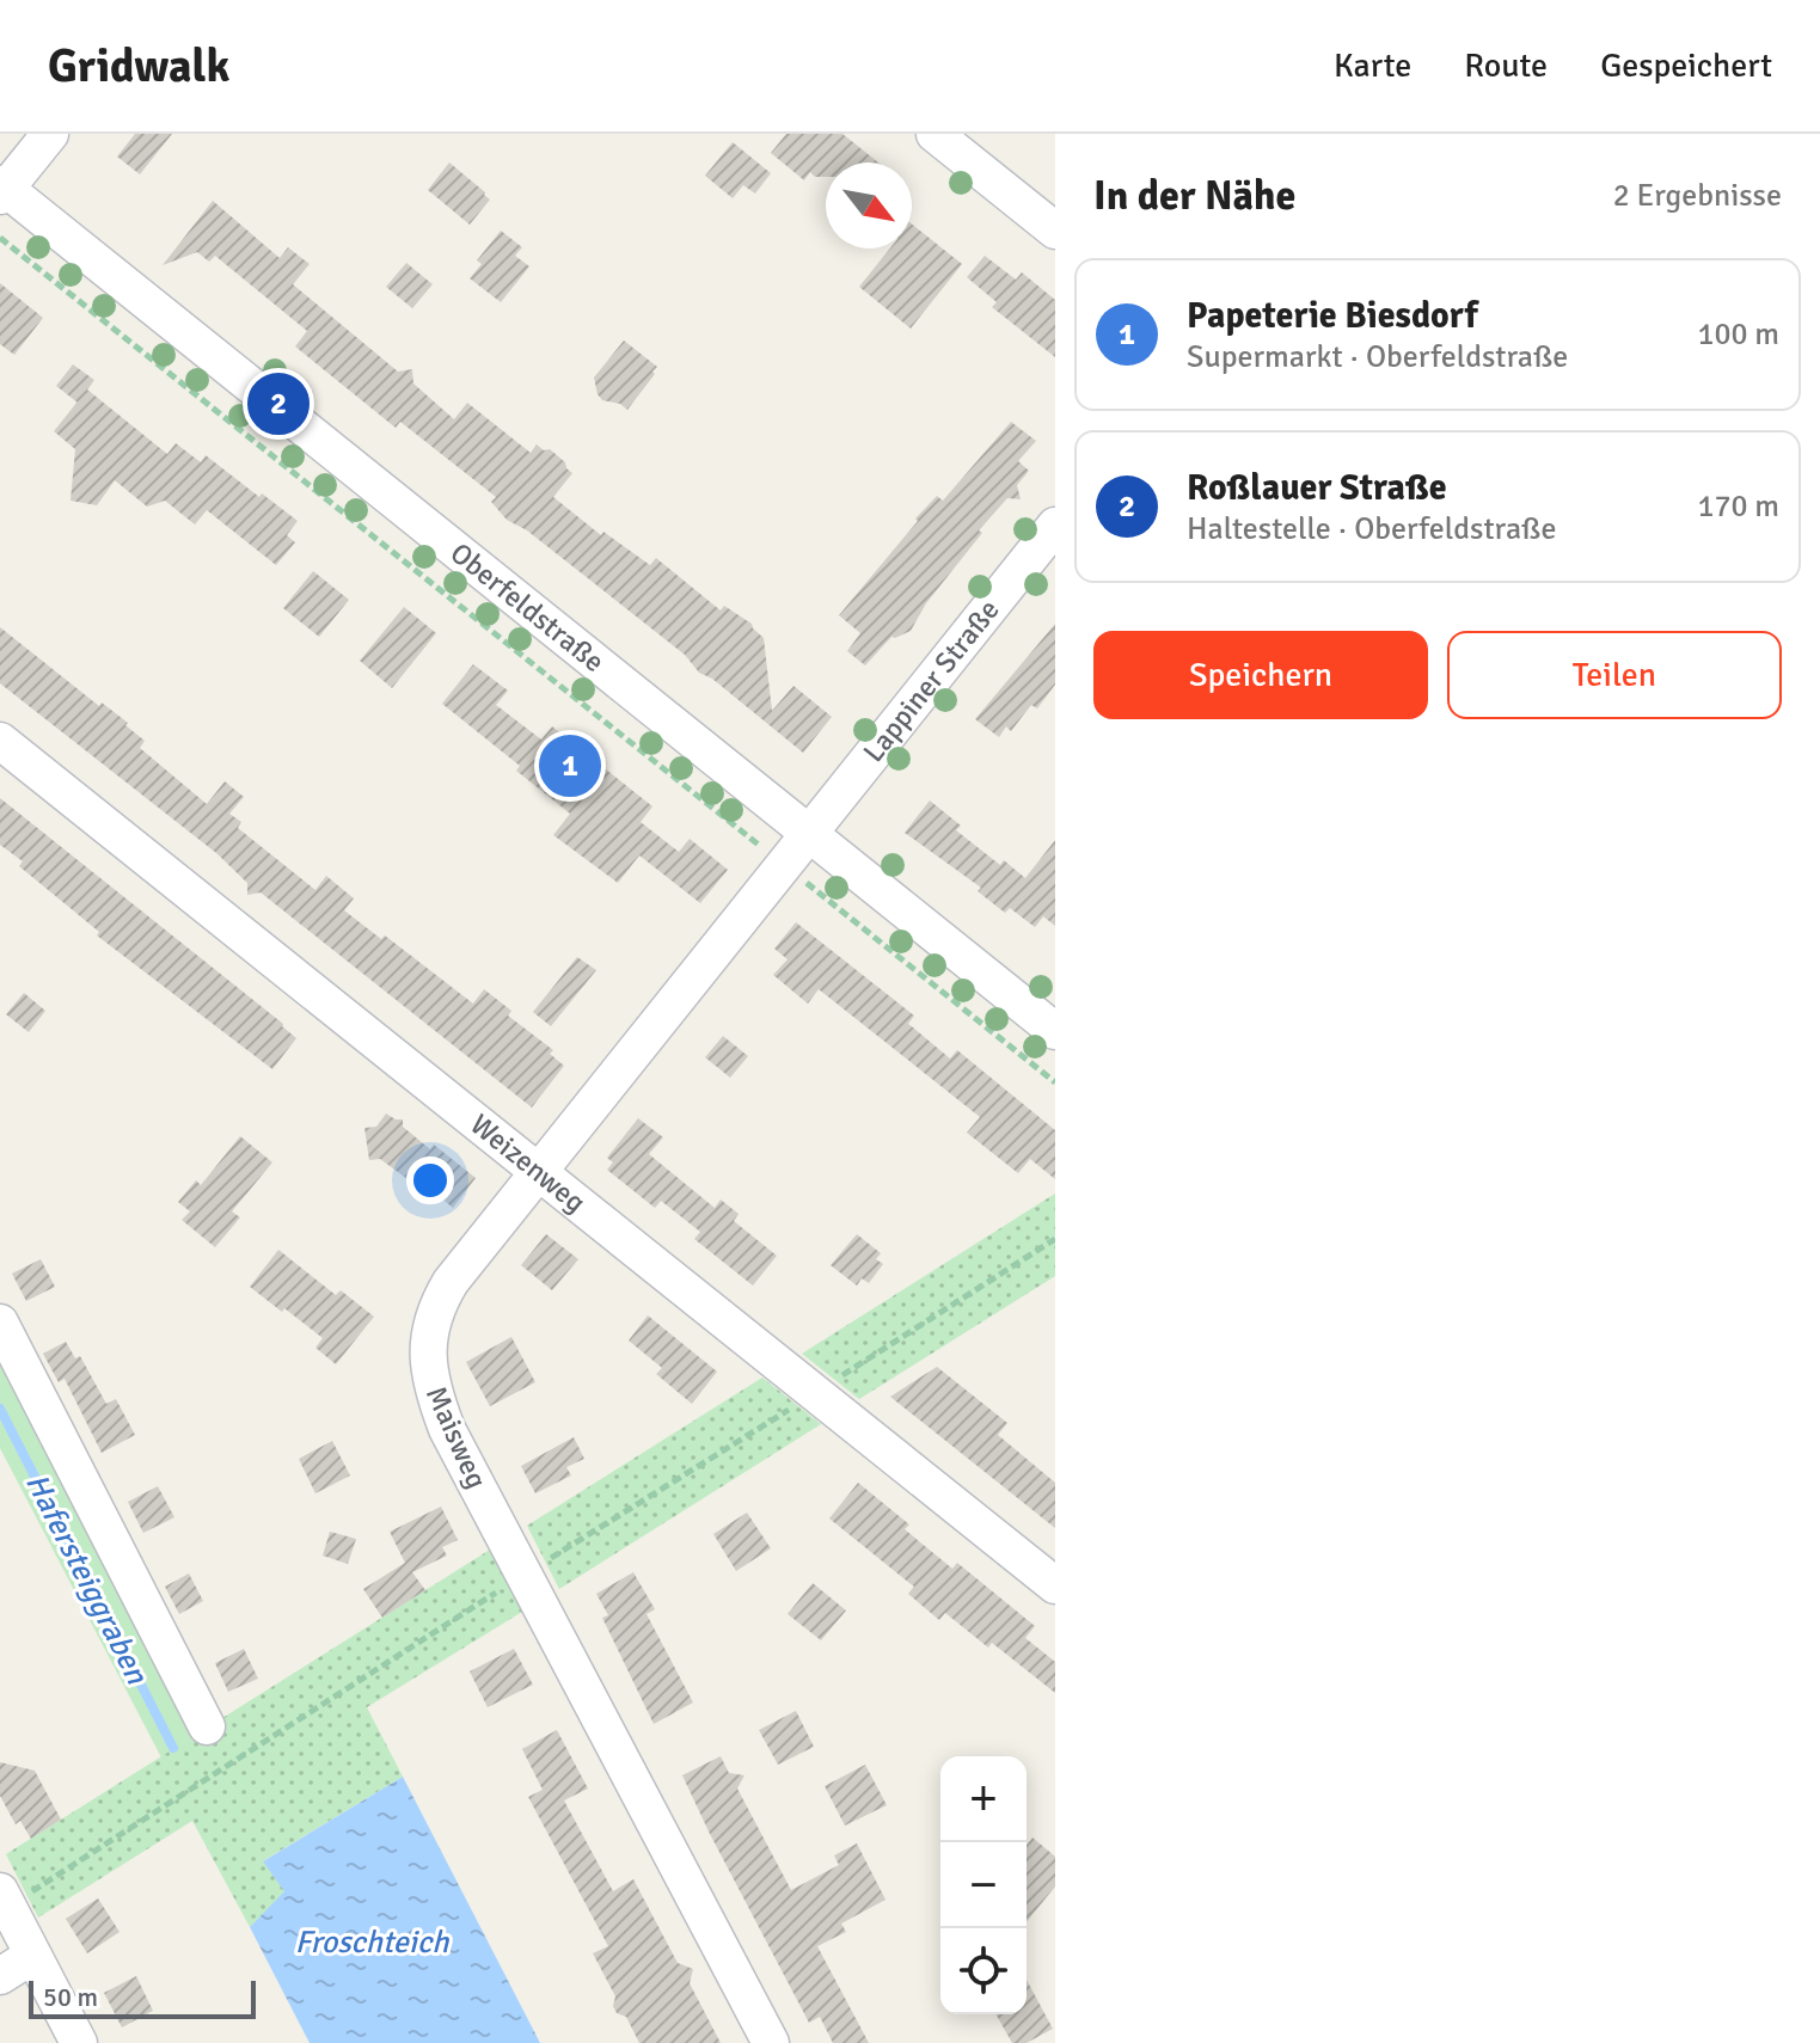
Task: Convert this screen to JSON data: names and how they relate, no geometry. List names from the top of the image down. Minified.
{"streets":{"street":["Oberfeldstraße","Lappiner Straße","Weizenweg","Maisweg"]},"crossings":[["Oberfeldstraße","Lappiner Straße"],["Oberfeldstraße","Maisweg"],["Lappiner Straße","Maisweg"],["Weizenweg","Maisweg"]],"water":["Hafersteiggraben","Froschteich"],"scale_bar":"50 m","north":"bottom right","page":{"header":"Gridwalk","nav":["Karte","Route","Gespeichert"],"heading":["In der Nähe","2 Ergebnisse"],"list":[{"mark":"1","name":"Papeterie Biesdorf","note":"Supermarkt · Oberfeldstraße","value":"100 m"},{"mark":"2","name":"Roßlauer Straße","note":"Haltestelle · Oberfeldstraße","value":"170 m"}],"pins":["2","1"],"buttons":["Speichern","Teilen"],"map_buttons":["+","−"],"scale":"50 m"}}
